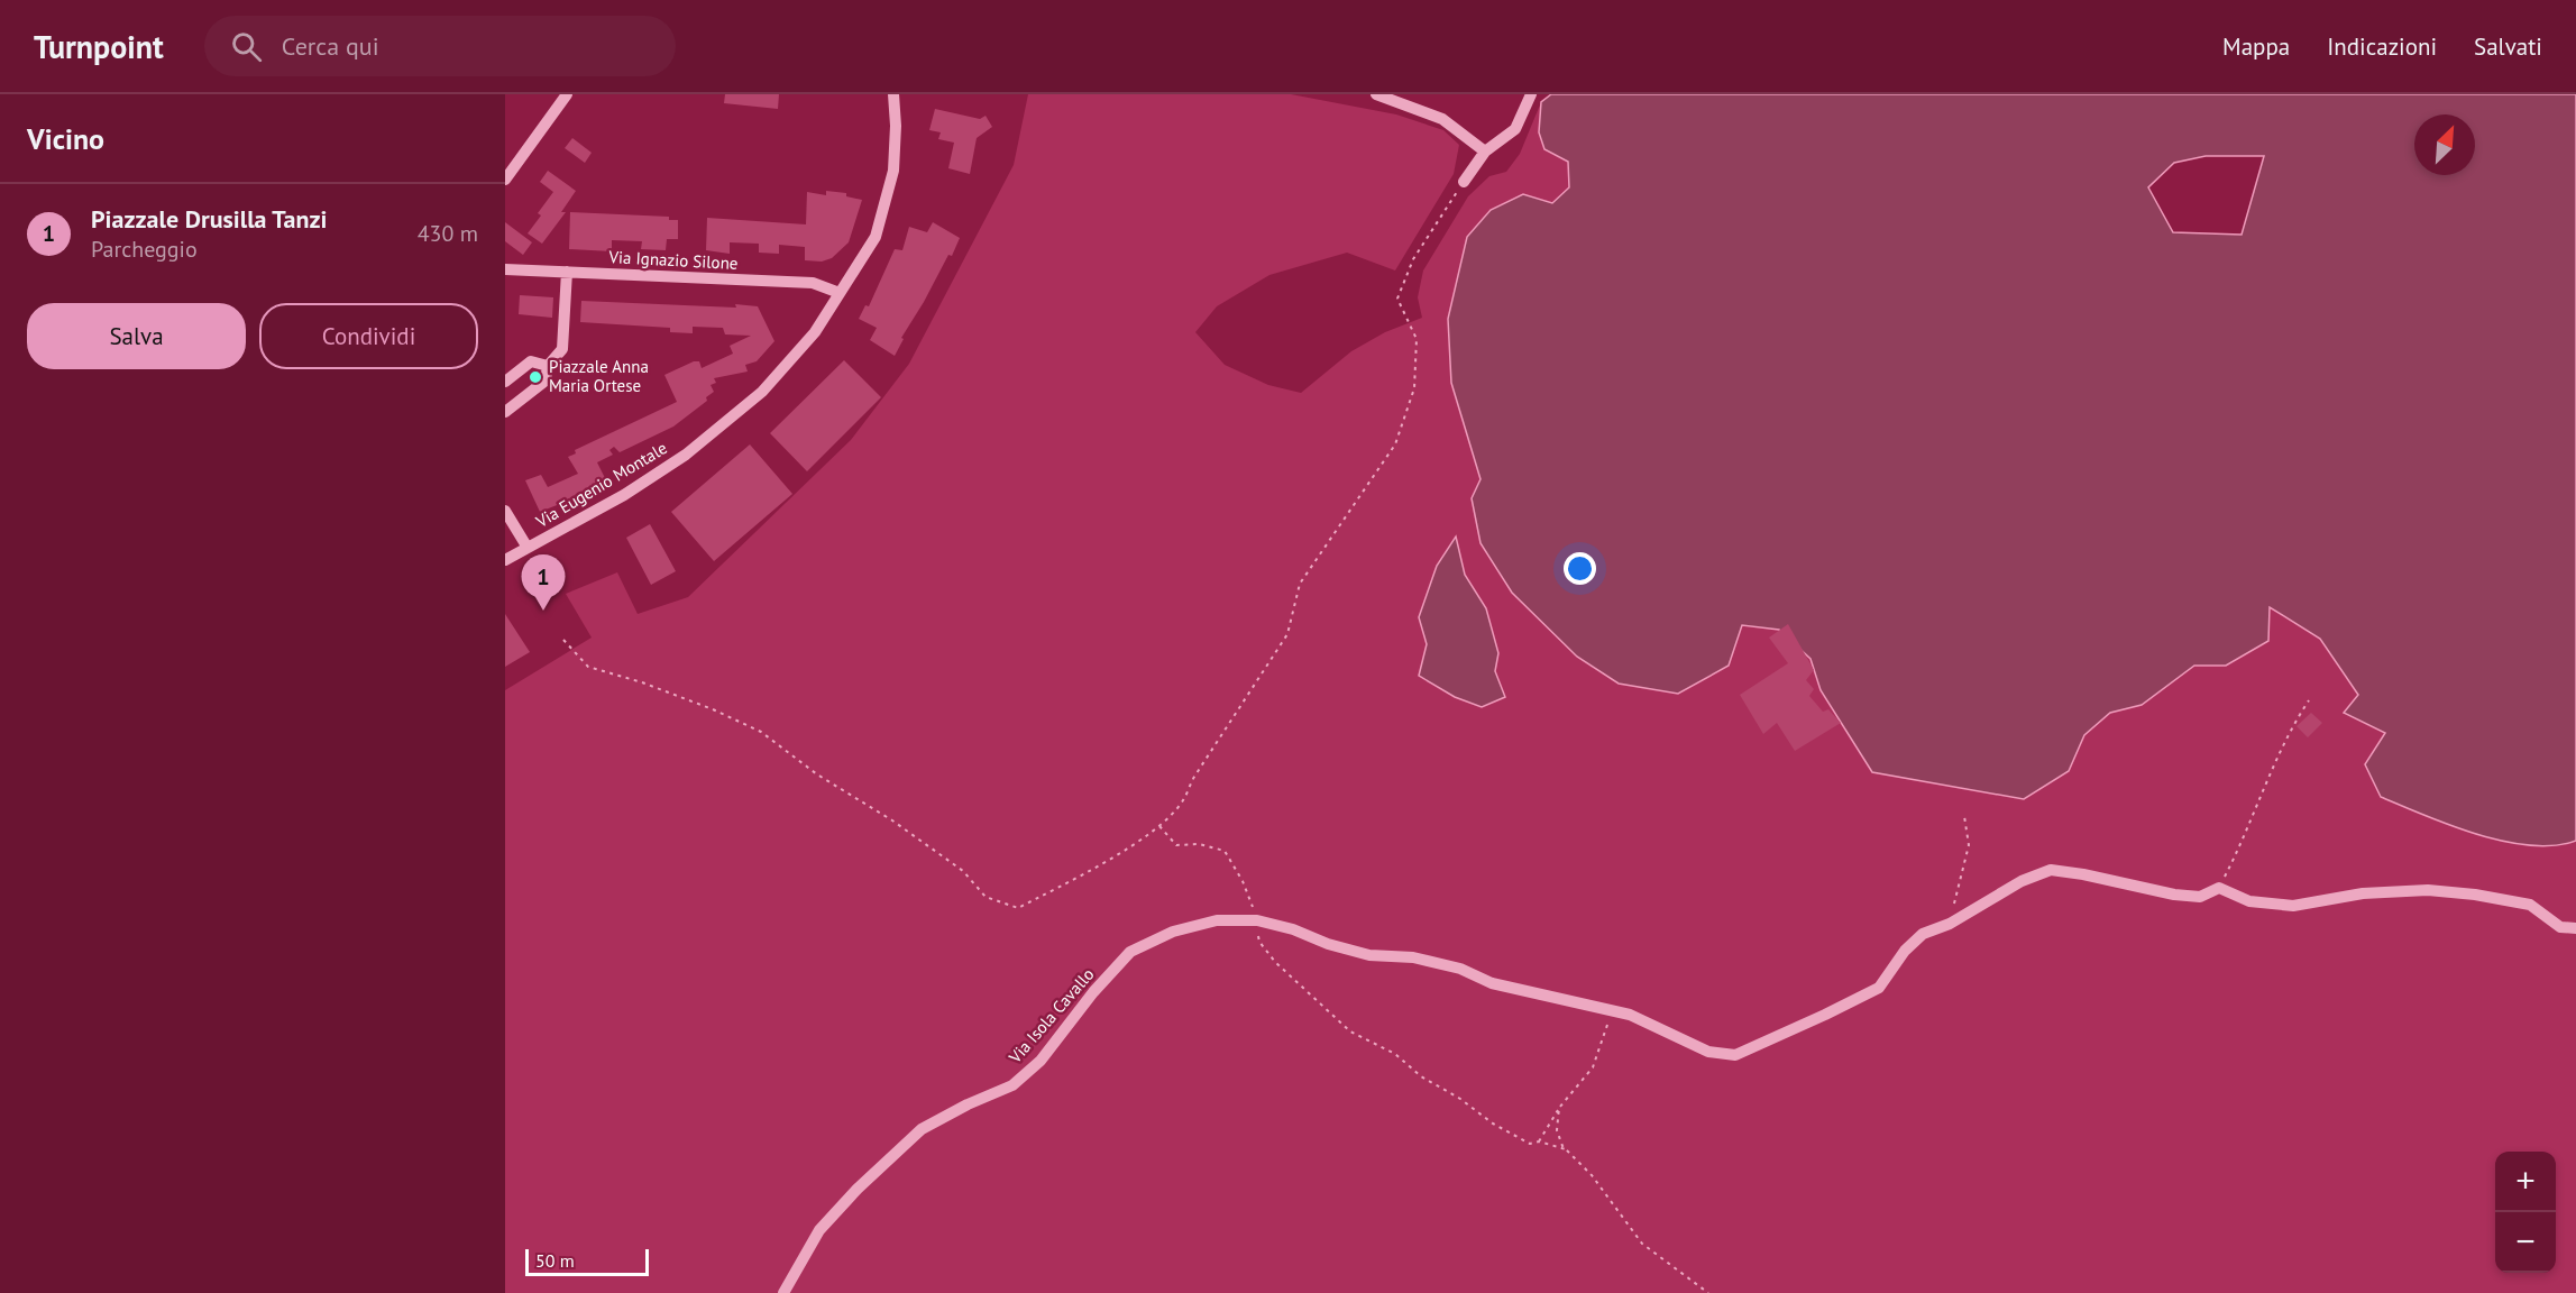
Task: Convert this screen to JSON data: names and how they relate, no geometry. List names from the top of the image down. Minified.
{"streets":{"street":["Via Ignazio Silone","Via Eugenio Montale","Via Isola Cavallo"]},"crossings":[["Via Ignazio Silone","Via Eugenio Montale"]],"places":["Piazzale Anna Maria Ortese"],"scale_bar":"50 m","north":"top right","page":{"header":"Turnpoint","search":"Cerca qui","nav":["Mappa","Indicazioni","Salvati"],"heading":"Vicino","list":[{"mark":"1","name":"Piazzale Drusilla Tanzi","note":"Parcheggio","value":"430 m"}],"buttons":["Salva","Condividi"],"pins":"1","map_buttons":["+","−"],"scale":"50 m"}}
